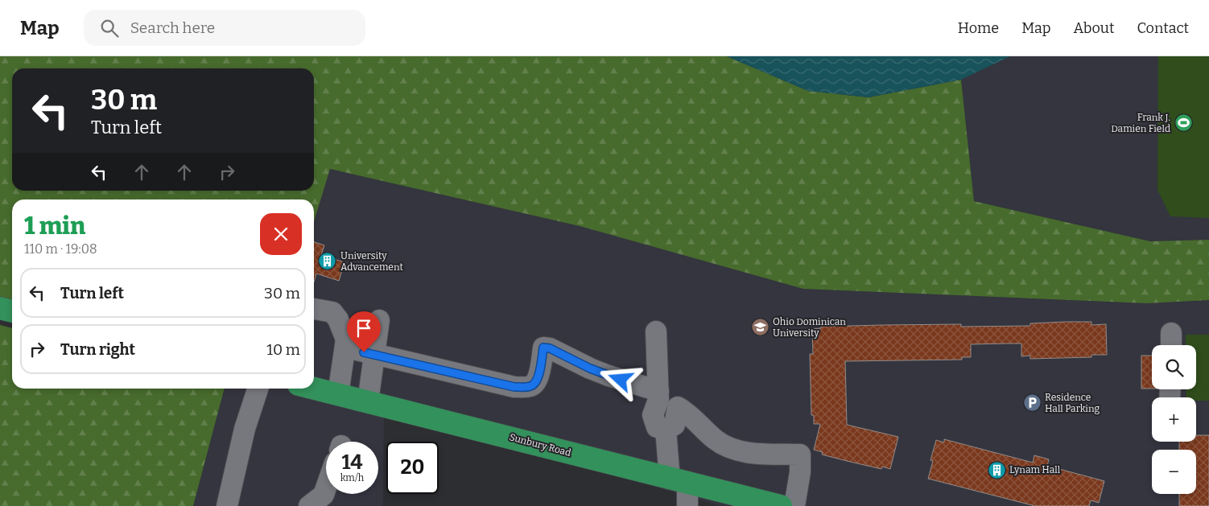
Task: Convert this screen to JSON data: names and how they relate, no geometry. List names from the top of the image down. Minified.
{"streets":{"main road":["Sunbury Road"]},"places":{"sports":["Frank J. Damien Field"],"building":["University Advancement","Lynam Hall"],"school or university":["Ohio Dominican University"],"parking":["Residence Hall Parking"]},"page":{"header":"Map","search":"Search here","nav":["Home","Map","About","Contact"],"turn":["30 m","Turn left"],"heading":["1 min","110 m · 19:08"],"list":[{"name":"Turn left","value":"30 m"},{"name":"Turn right","value":"10 m"}],"map_buttons":["+","−"],"speed":"14 km/h","limit":"20"}}
